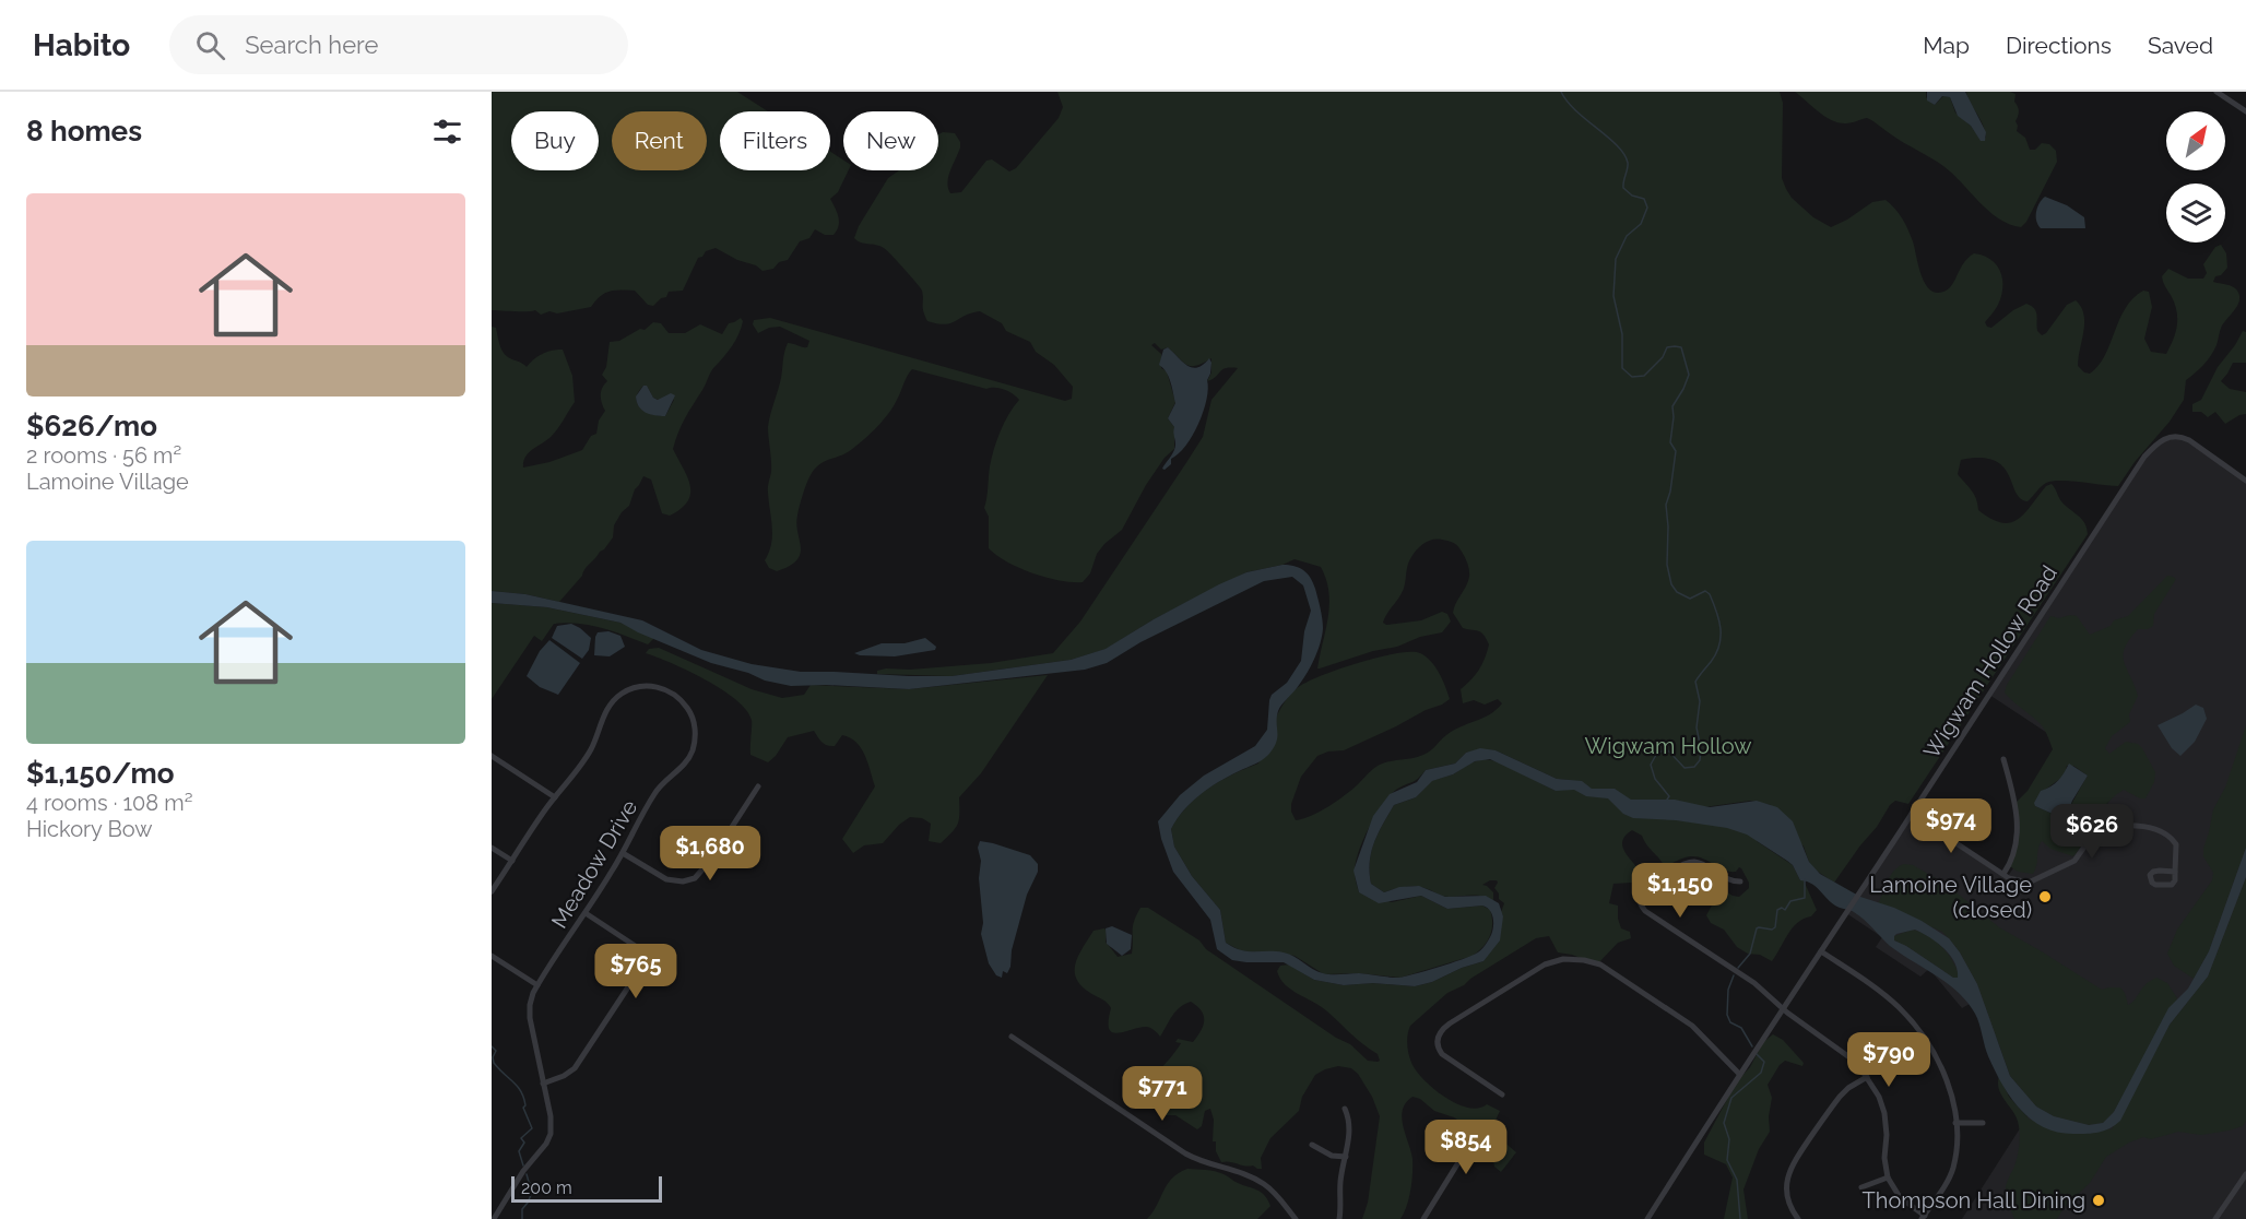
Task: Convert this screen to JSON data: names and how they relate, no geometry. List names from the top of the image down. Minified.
{"streets":{"street":["Wigwam Hollow Road","Meadow Drive"]},"parks":["Wigwam Hollow"],"places":["Lamoine Village (closed)","Thompson Hall Dining"],"scale_bar":"200 m","north":"top right","page":{"header":"Habito","search":"Search here","nav":["Map","Directions","Saved"],"heading":"8 homes","chip":["Buy","Rent","Filters","New"],"list":[{"name":"$626/mo","note":"2 rooms · 56 m² · Lamoine Village"},{"name":"$1,150/mo","note":"4 rooms · 108 m² · Hickory Bow"}],"price":["$974","$626","$1,680","$1,150","$765","$790","$771","$854"],"scale":"200 m"}}
